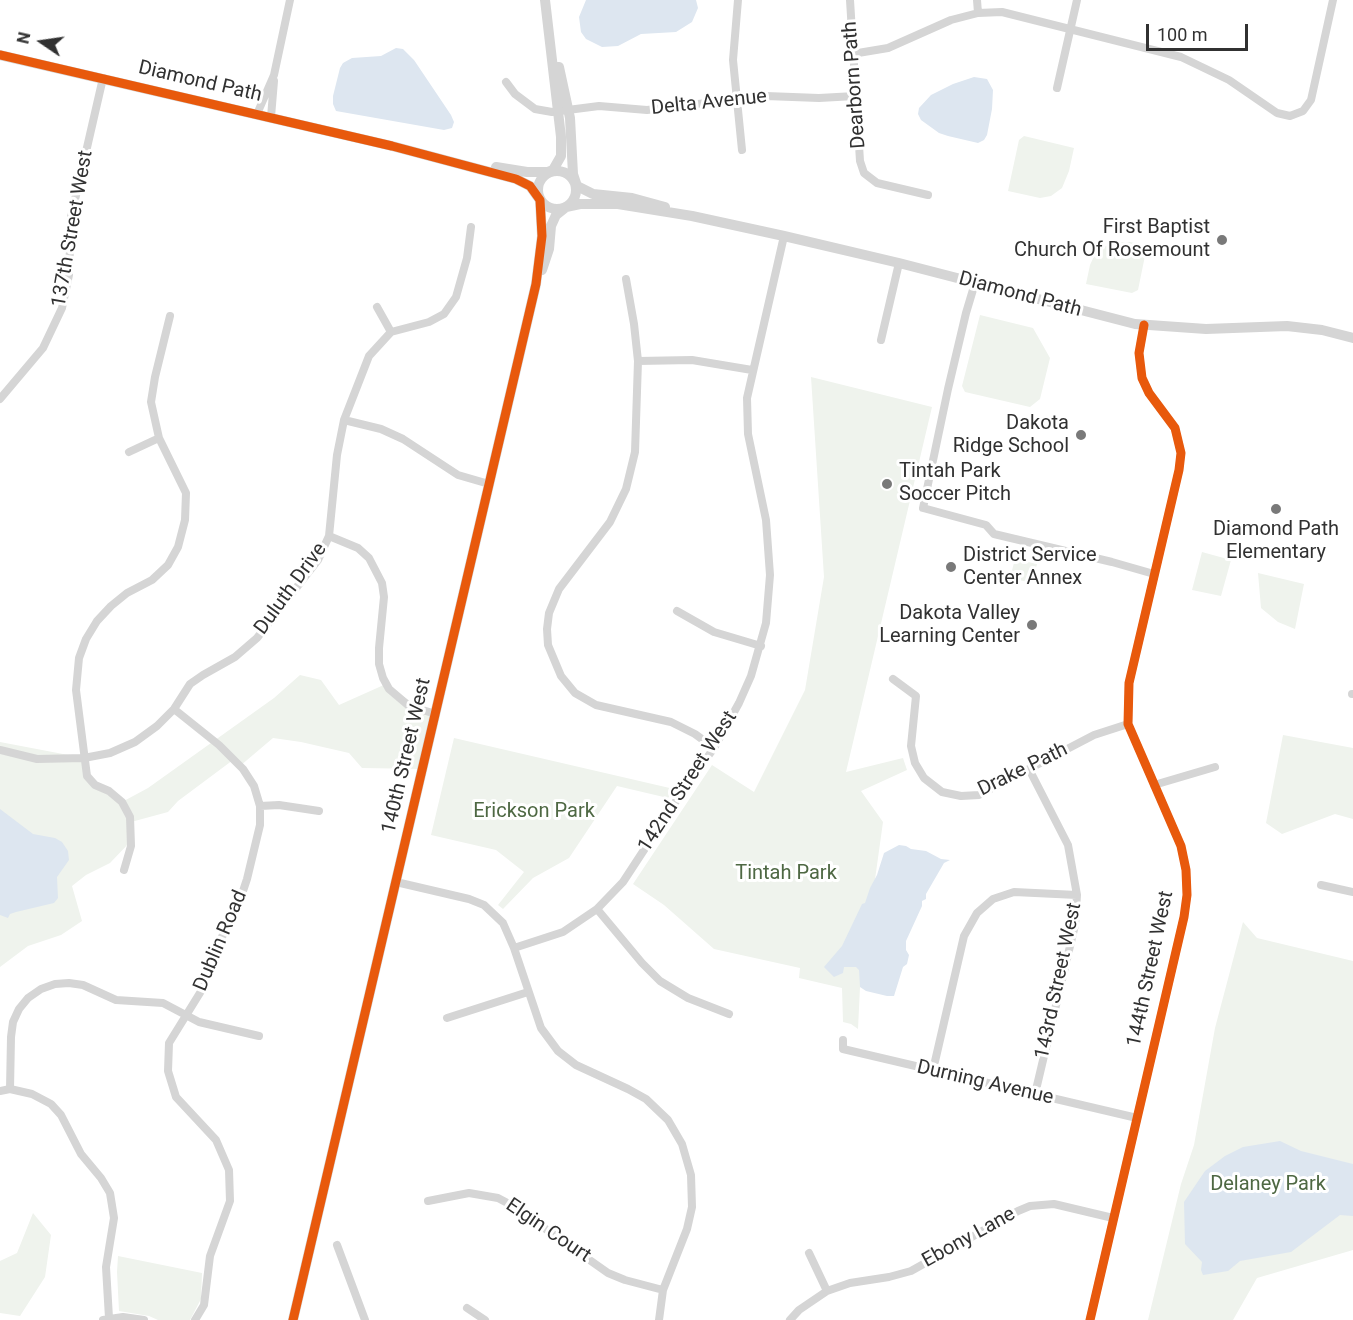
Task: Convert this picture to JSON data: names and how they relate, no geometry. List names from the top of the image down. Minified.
{"streets":{"street":["Diamond Path","Dearborn Path","Delta Avenue","137th Street West","Duluth Drive","140th Street West","Drake Path","142nd Street West","Dublin Road","144th Street West","143rd Street West","Durning Avenue","Elgin Court","Ebony Lane"]},"crossings":[["Diamond Path","137th Street West"],["Diamond Path","140th Street West"],["Diamond Path","142nd Street West"],["Diamond Path","144th Street West"],["Dearborn Path","Delta Avenue"],["Duluth Drive","Dublin Road"],["Drake Path","144th Street West"],["Drake Path","143rd Street West"],["144th Street West","Durning Avenue"],["144th Street West","Ebony Lane"],["143rd Street West","Durning Avenue"]],"parks":["Erickson Park","Tintah Park","Delaney Park"],"places":["First Baptist Church Of Rosemount","Dakota Ridge School","Tintah Park Soccer Pitch","Diamond Path Elementary","District Service Center Annex","Dakota Valley Learning Center"],"scale_bar":"100 m","north":"left"}
